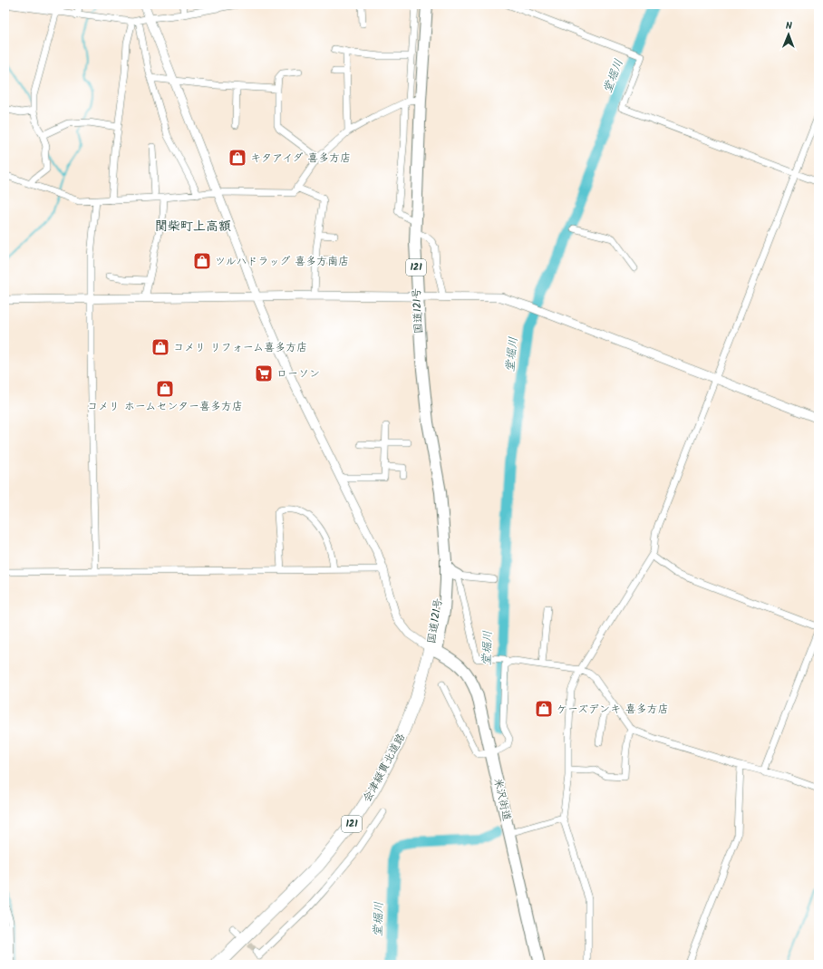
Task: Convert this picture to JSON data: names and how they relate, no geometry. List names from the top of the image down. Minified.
{"streets":{"highway":["121","国道121号","会津縦貫北道路","米沢街道"]},"crossings":[["国道121号","会津縦貫北道路"],["国道121号","米沢街道"],["会津縦貫北道路","米沢街道"]],"districts":["関柴町上高額"],"water":["堂堀川"],"places":{"shop":["キタアイダ 喜多方店","ツルハドラッグ 喜多方南店","コメリ リフォーム喜多方店","コメリ ホームセンター喜多方店","ケーズデンキ 喜多方店"],"supermarket":["ローソン"]},"north":"top"}
